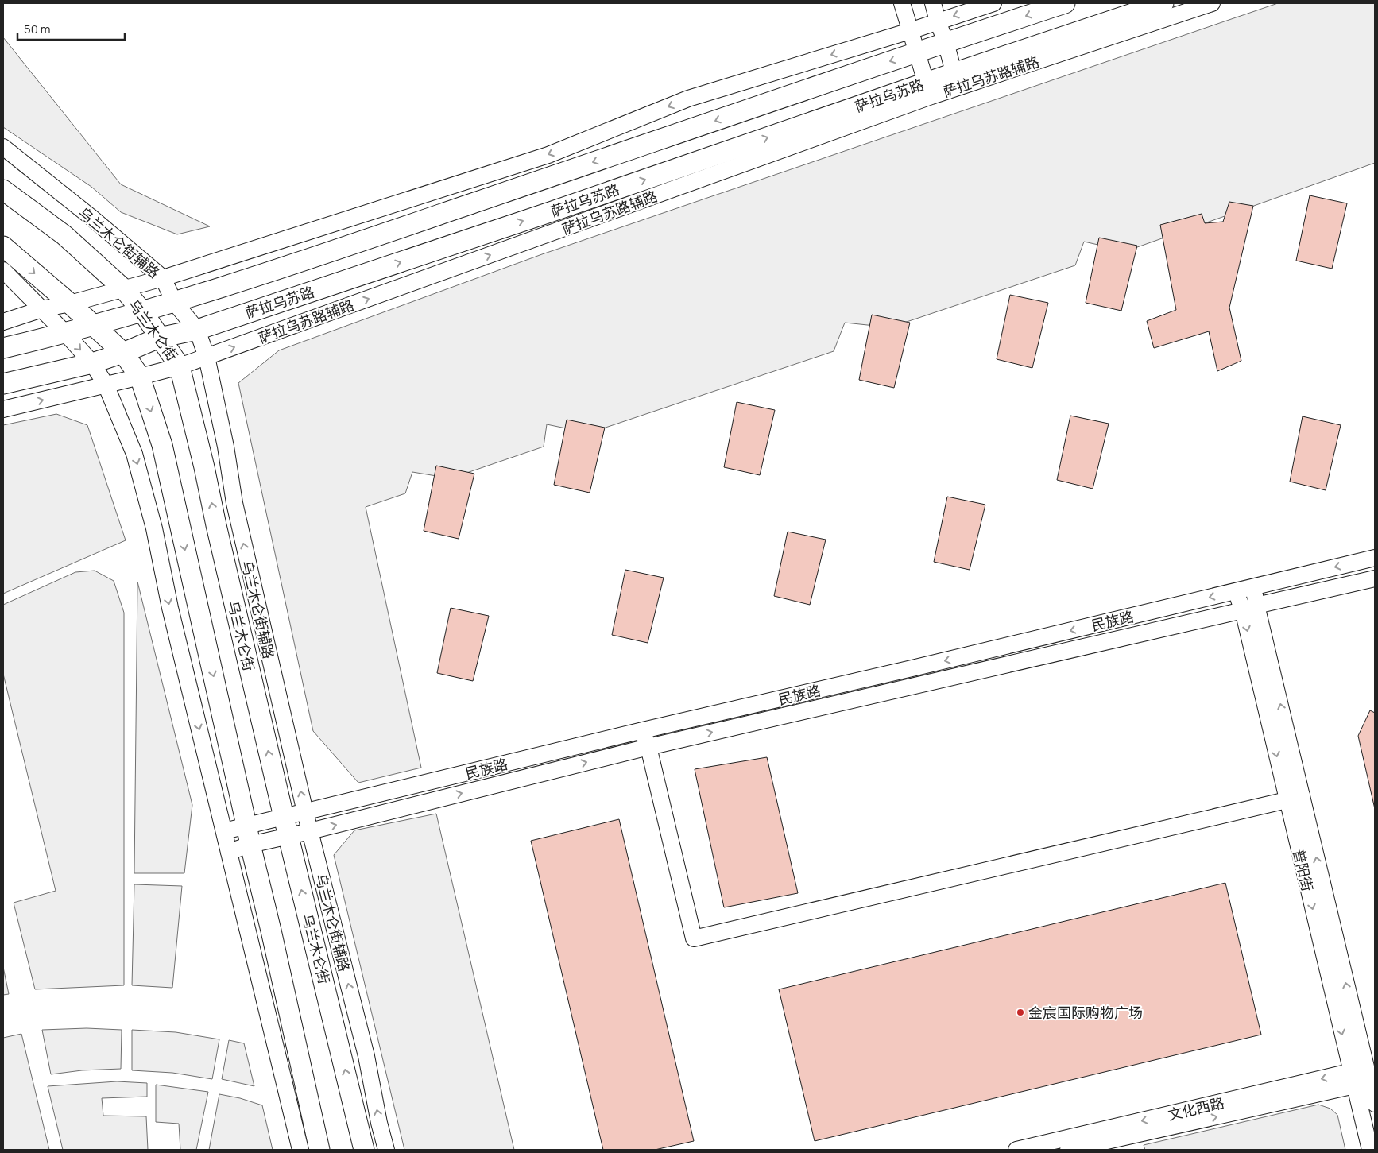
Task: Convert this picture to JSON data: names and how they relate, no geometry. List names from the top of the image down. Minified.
{"streets":{"main road":["萨拉乌苏路","乌兰木仑街"],"street":["萨拉乌苏路辅路","乌兰木仑街辅路","民族路","普阳街","文化西路"]},"crossings":[["萨拉乌苏路辅路","萨拉乌苏路"],["萨拉乌苏路辅路","乌兰木仑街辅路"],["萨拉乌苏路辅路","乌兰木仑街"],["萨拉乌苏路","乌兰木仑街辅路"],["萨拉乌苏路","乌兰木仑街"],["乌兰木仑街辅路","民族路"],["乌兰木仑街","民族路"],["民族路","普阳街"],["普阳街","文化西路"]],"places":["金宸国际购物广场"],"scale_bar":"50 m"}
